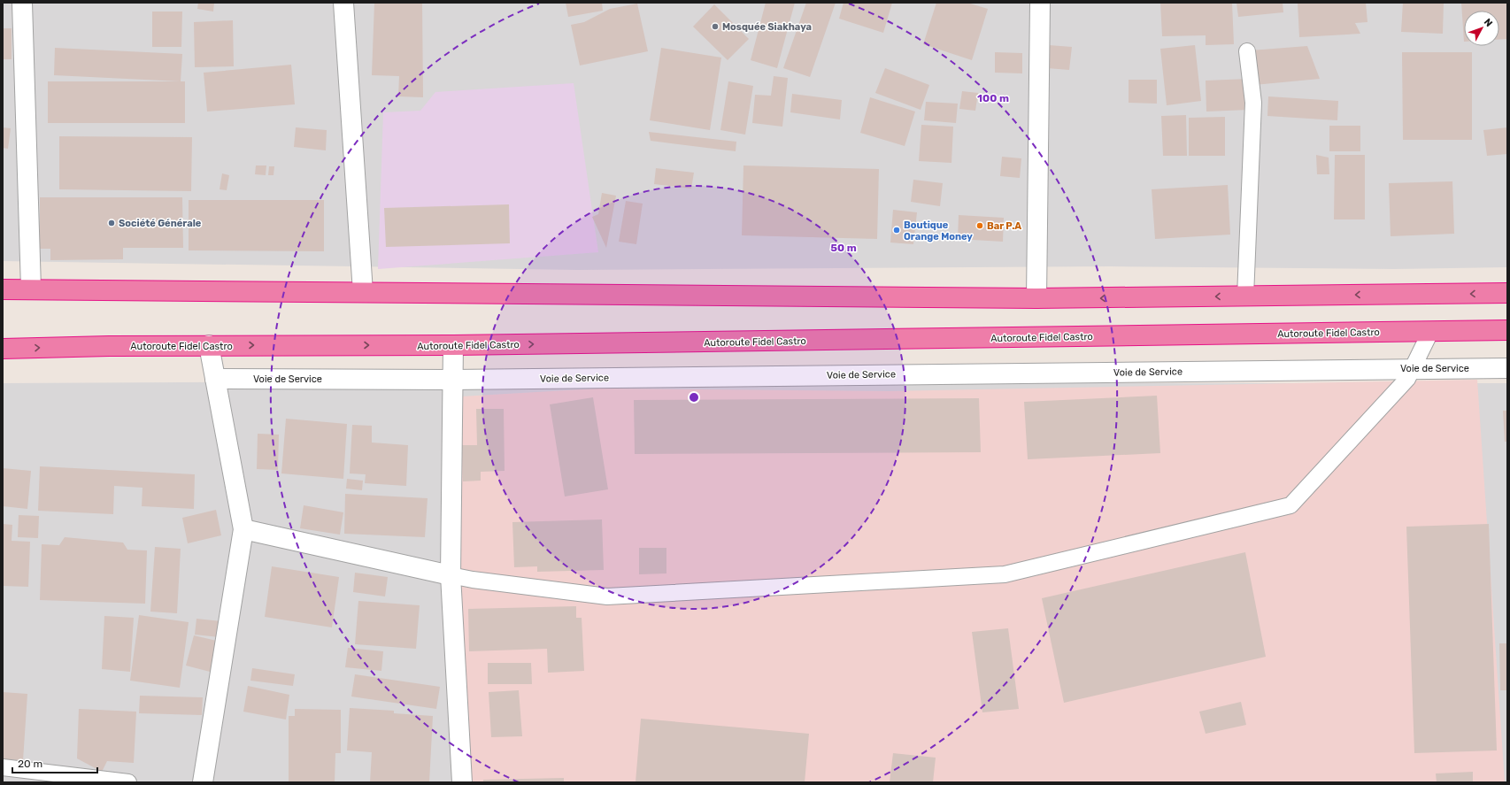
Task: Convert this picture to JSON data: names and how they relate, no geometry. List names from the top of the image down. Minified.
{"streets":{"highway":["Autoroute Fidel Castro"],"street":["Voie de Service"]},"places":["Mosquée Siakhaya","Société Générale","Bar P.A","Boutique Orange Money"],"scale_bar":"20 m","north":"top right","rings":["100 m","50 m"]}
